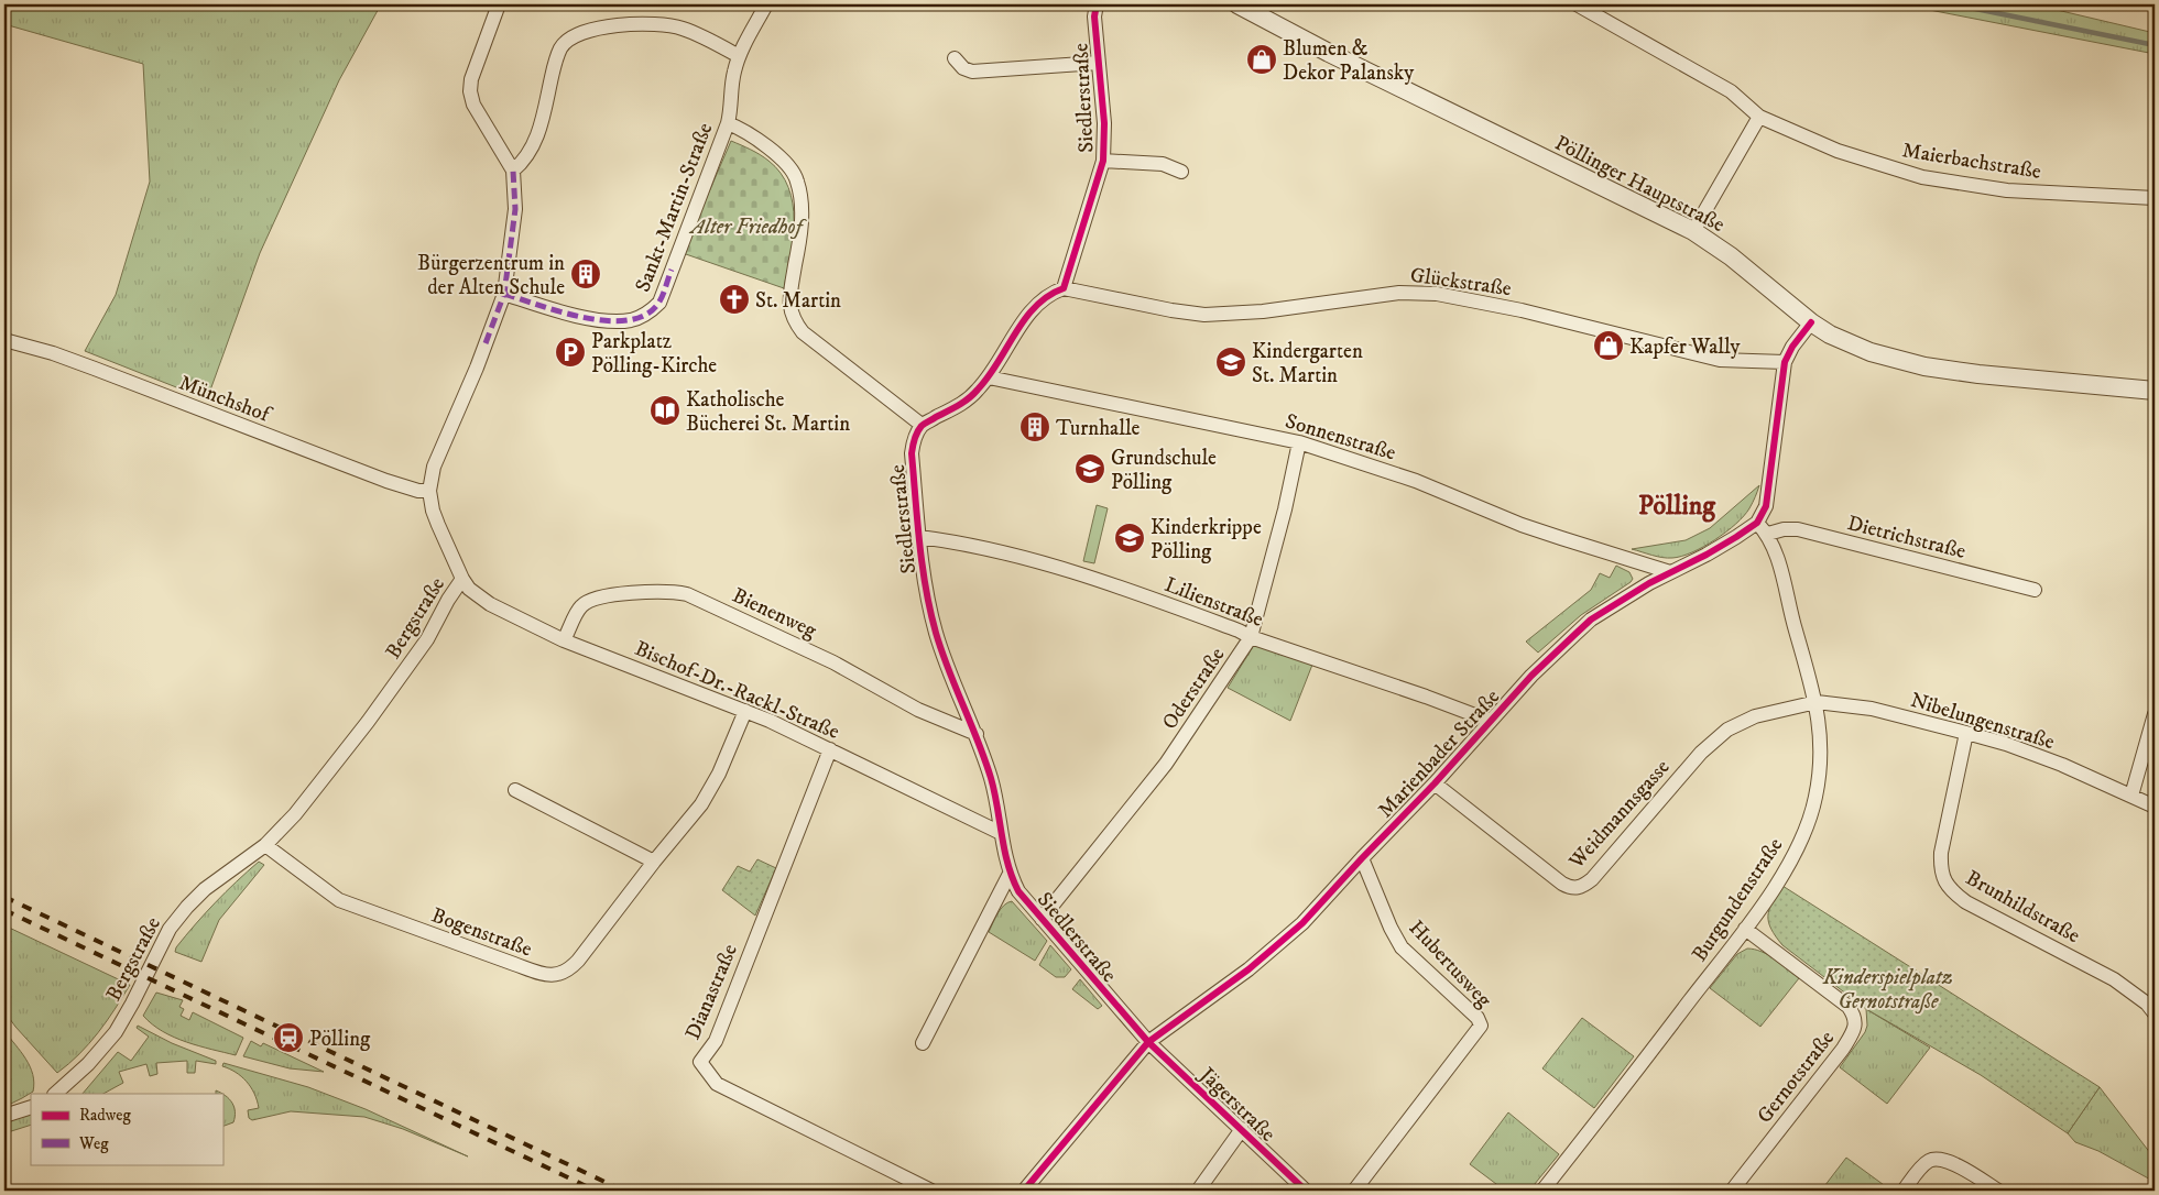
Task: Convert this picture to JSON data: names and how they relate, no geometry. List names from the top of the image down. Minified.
{"streets":{"street":["Siedlerstraße","Maierbachstraße","Pöllinger Hauptstraße","Sankt-Martin-Straße","Glückstraße","Münchshof","Sonnenstraße","Dietrichstraße","Lilienstraße","Bienenweg","Bergstraße","Oderstraße","Bischof-Dr.-Rackl-Straße","Nibelungenstraße","Marienbader Straße","Weidmannsgasse","Burgundenstraße","Brunhildstraße","Bogenstraße","Hubertusweg","Dianastraße","Gernotstraße","Jägerstraße"]},"crossings":[["Siedlerstraße","Glückstraße"],["Siedlerstraße","Lilienstraße"],["Siedlerstraße","Bienenweg"],["Siedlerstraße","Oderstraße"],["Siedlerstraße","Bischof-Dr.-Rackl-Straße"],["Siedlerstraße","Marienbader Straße"],["Siedlerstraße","Jägerstraße"],["Sankt-Martin-Straße","Bergstraße"],["Münchshof","Bergstraße"],["Sonnenstraße","Oderstraße"],["Sonnenstraße","Marienbader Straße"],["Dietrichstraße","Burgundenstraße"],["Lilienstraße","Oderstraße"],["Lilienstraße","Marienbader Straße"],["Bienenweg","Bischof-Dr.-Rackl-Straße"],["Bergstraße","Bischof-Dr.-Rackl-Straße"],["Bergstraße","Bogenstraße"],["Bischof-Dr.-Rackl-Straße","Bogenstraße"],["Bischof-Dr.-Rackl-Straße","Dianastraße"],["Nibelungenstraße","Weidmannsgasse"],["Nibelungenstraße","Burgundenstraße"],["Nibelungenstraße","Brunhildstraße"],["Marienbader Straße","Weidmannsgasse"],["Marienbader Straße","Burgundenstraße"],["Marienbader Straße","Hubertusweg"],["Marienbader Straße","Jägerstraße"],["Weidmannsgasse","Burgundenstraße"],["Burgundenstraße","Gernotstraße"]],"districts":["Pölling"],"parks":["Alter Friedhof","Kinderspielplatz Gernotstraße"],"places":{"shop":["Blumen & Dekor Palansky","Kapfer Wally"],"building":["Bürgerzentrum in der Alten Schule","Turnhalle"],"church":["St. Martin"],"parking":["Parkplatz Pölling-Kirche"],"school or university":["Kindergarten St. Martin","Grundschule Pölling","Kinderkrippe Pölling"],"library":["Katholische Bücherei St. Martin"],"station":["Pölling"]},"legend":["Radweg","Weg"]}
